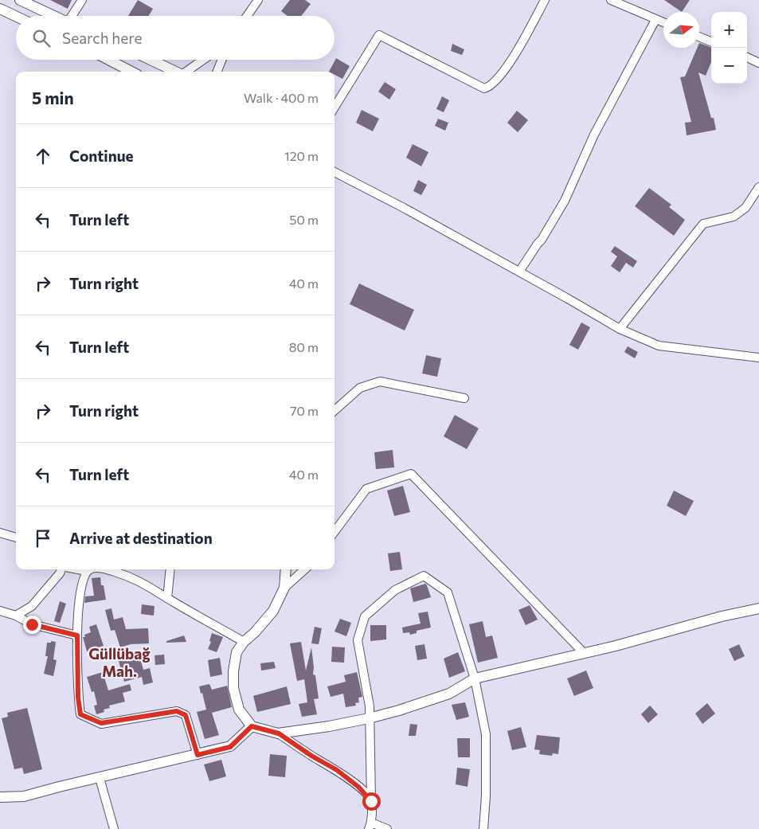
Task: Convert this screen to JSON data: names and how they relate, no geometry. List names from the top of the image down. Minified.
{"districts":["Güllübağ Mah."],"north":"right","page":{"map_buttons":["+","−"],"search":"Search here","heading":["5 min","Walk · 400 m"],"list":[["Continue","120 m"],["Turn left","50 m"],["Turn right","40 m"],["Turn left","80 m"],["Turn right","70 m"],["Turn left","40 m"],"Arrive at destination"]}}
